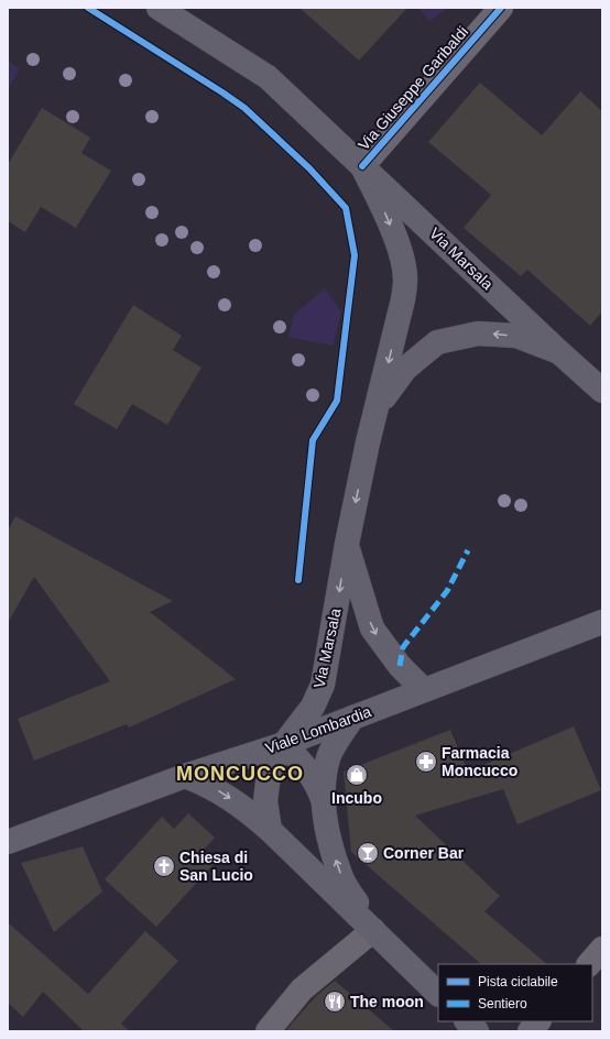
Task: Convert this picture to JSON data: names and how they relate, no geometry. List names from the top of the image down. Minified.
{"streets":{"main road":["Via Marsala","Viale Lombardia"],"street":["Via Giuseppe Garibaldi"]},"crossings":[["Via Giuseppe Garibaldi","Via Marsala"],["Via Marsala","Viale Lombardia"]],"one_way":["Via Marsala"],"districts":["MONCUCCO"],"places":{"pharmacy":["Farmacia Moncucco"],"shop":["Incubo"],"bar":["Corner Bar"],"church":["Chiesa di San Lucio"],"restaurant":["The moon"]},"legend":["Pista ciclabile","Sentiero"]}
